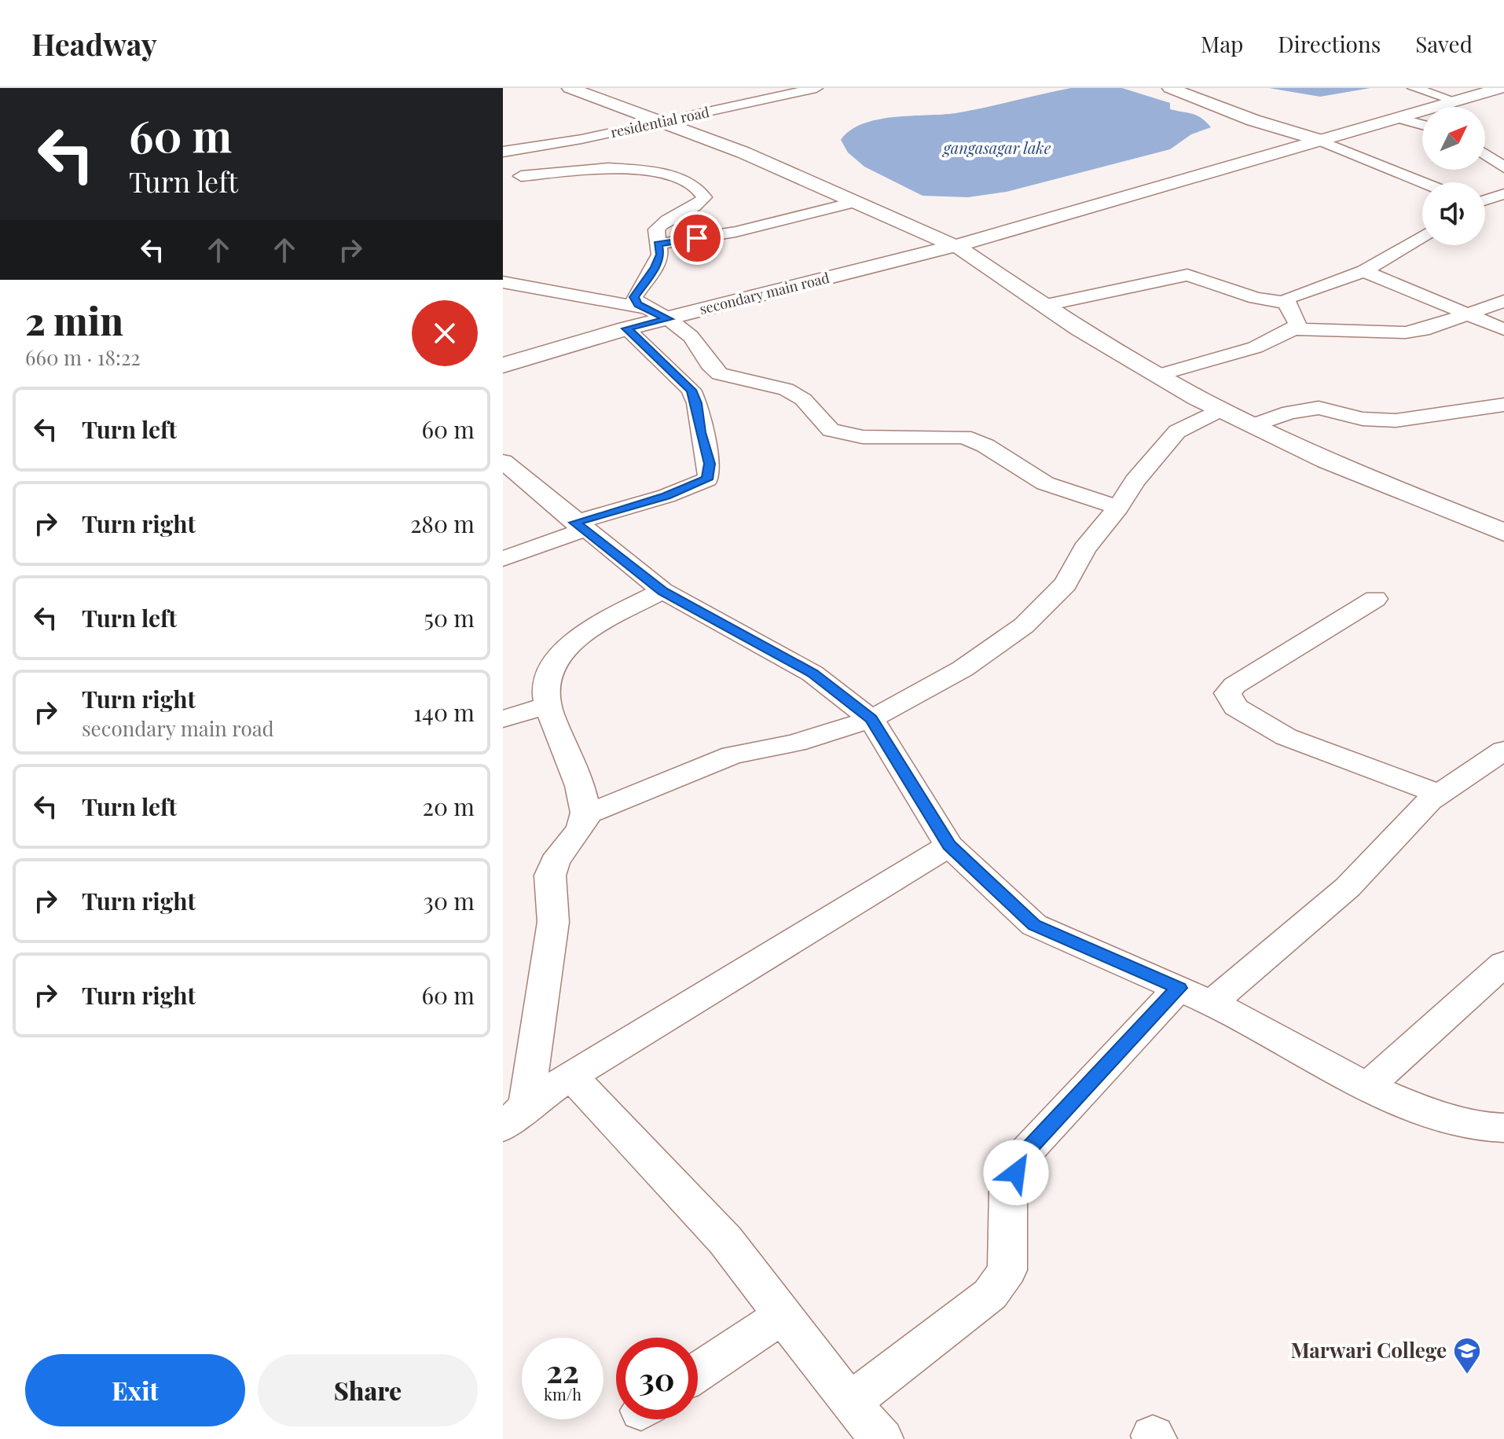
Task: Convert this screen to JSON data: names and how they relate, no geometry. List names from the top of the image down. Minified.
{"streets":{"main road":["secondary main road"],"street":["residential road"]},"water":["gangasagar lake"],"places":{"school or university":["Marwari College"]},"north":"top right","page":{"header":"Headway","nav":["Map","Directions","Saved"],"turn":["60 m","Turn left"],"heading":["2 min","660 m · 18:22"],"list":[{"name":"Turn left","value":"60 m"},{"name":"Turn right","value":"280 m"},{"name":"Turn left","value":"50 m"},{"name":"Turn right","note":"secondary main road","value":"140 m"},{"name":"Turn left","value":"20 m"},{"name":"Turn right","value":"30 m"},{"name":"Turn right","value":"60 m"}],"speed":"22 km/h","limit":"30","buttons":["Exit","Share"]}}
